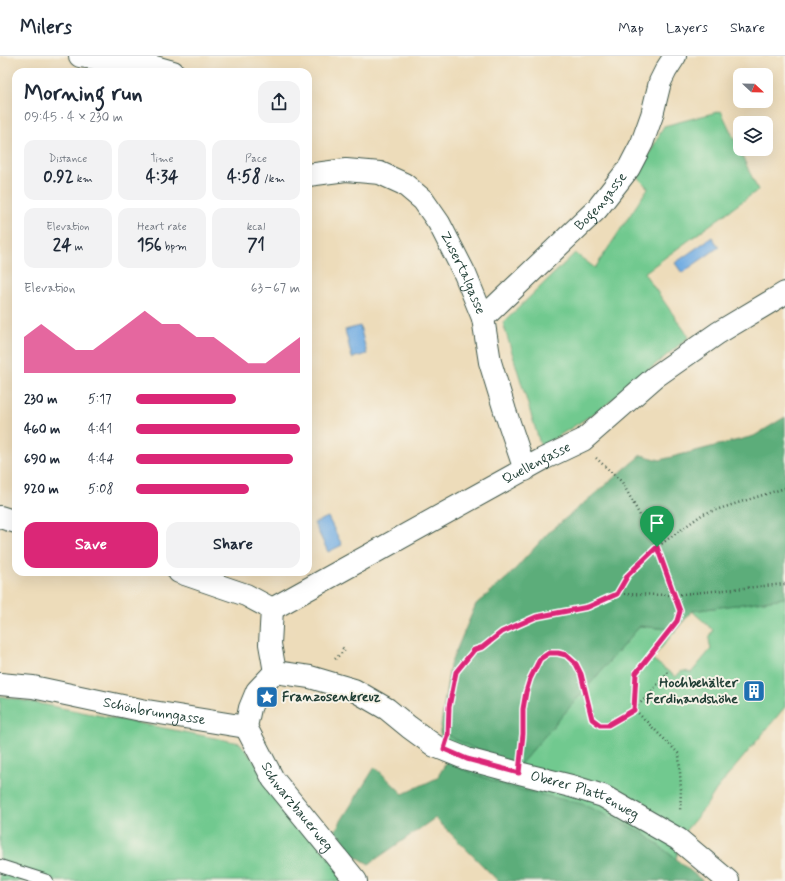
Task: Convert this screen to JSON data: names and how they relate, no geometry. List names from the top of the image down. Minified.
{"streets":{"street":["Bogengasse","Zusertalgasse","Quellengasse","Schönbrunngasse","Oberer Plattenweg","Schwarzbauerweg"]},"crossings":[["Bogengasse","Zusertalgasse"],["Zusertalgasse","Quellengasse"],["Schönbrunngasse","Schwarzbauerweg"]],"places":{"building":["Hochbehälter Ferdinandshöhe"],"place":["Franzosenkreuz"]},"north":"right","page":{"header":"Milers","nav":["Map","Layers","Share"],"heading":["Morning run","09:45 · 4 × 230 m"],"stats":[["Distance","0.92 km"],["Time","4:34"],["Pace","4:58 /km"],["Elevation","24 m"],["Heart rate","156 bpm"],["kcal","71"]],"chart":["Elevation","63–67 m"],"list":[{"name":"230 m","note":"5:17"},{"name":"460 m","note":"4:41"},{"name":"690 m","note":"4:44"},{"name":"920 m","note":"5:08"}],"buttons":["Save","Share"]}}
